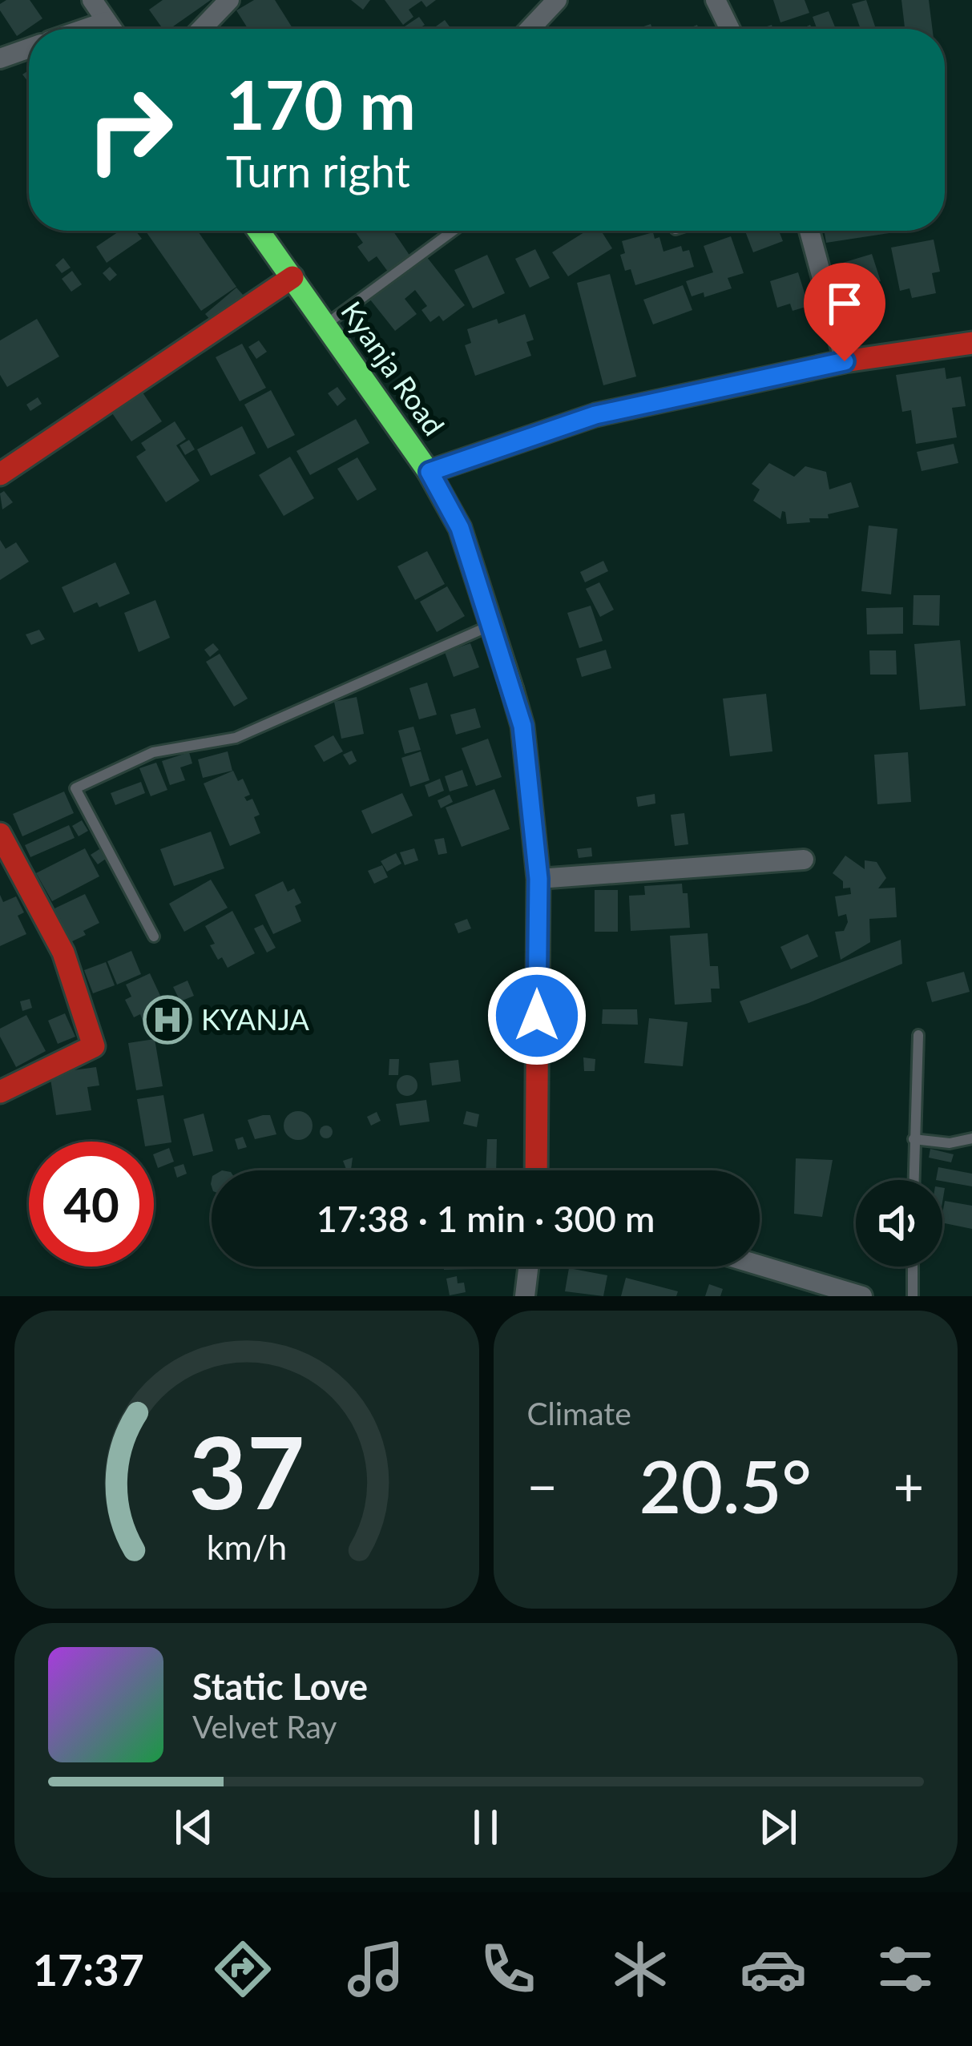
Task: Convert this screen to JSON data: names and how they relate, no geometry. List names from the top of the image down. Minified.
{"streets":{"street":["Kyanja Road"]},"places":{"hospital":["KYANJA"]},"page":{"turn":["170 m","Turn right"],"limit":"40","trip":"17:38 · 1 min · 300 m","tile":"Climate","heat":["−","20.5°","+"],"song":["Static Love","Velvet Ray"],"tabs":"17:37","gauge":["37","km/h"]}}
